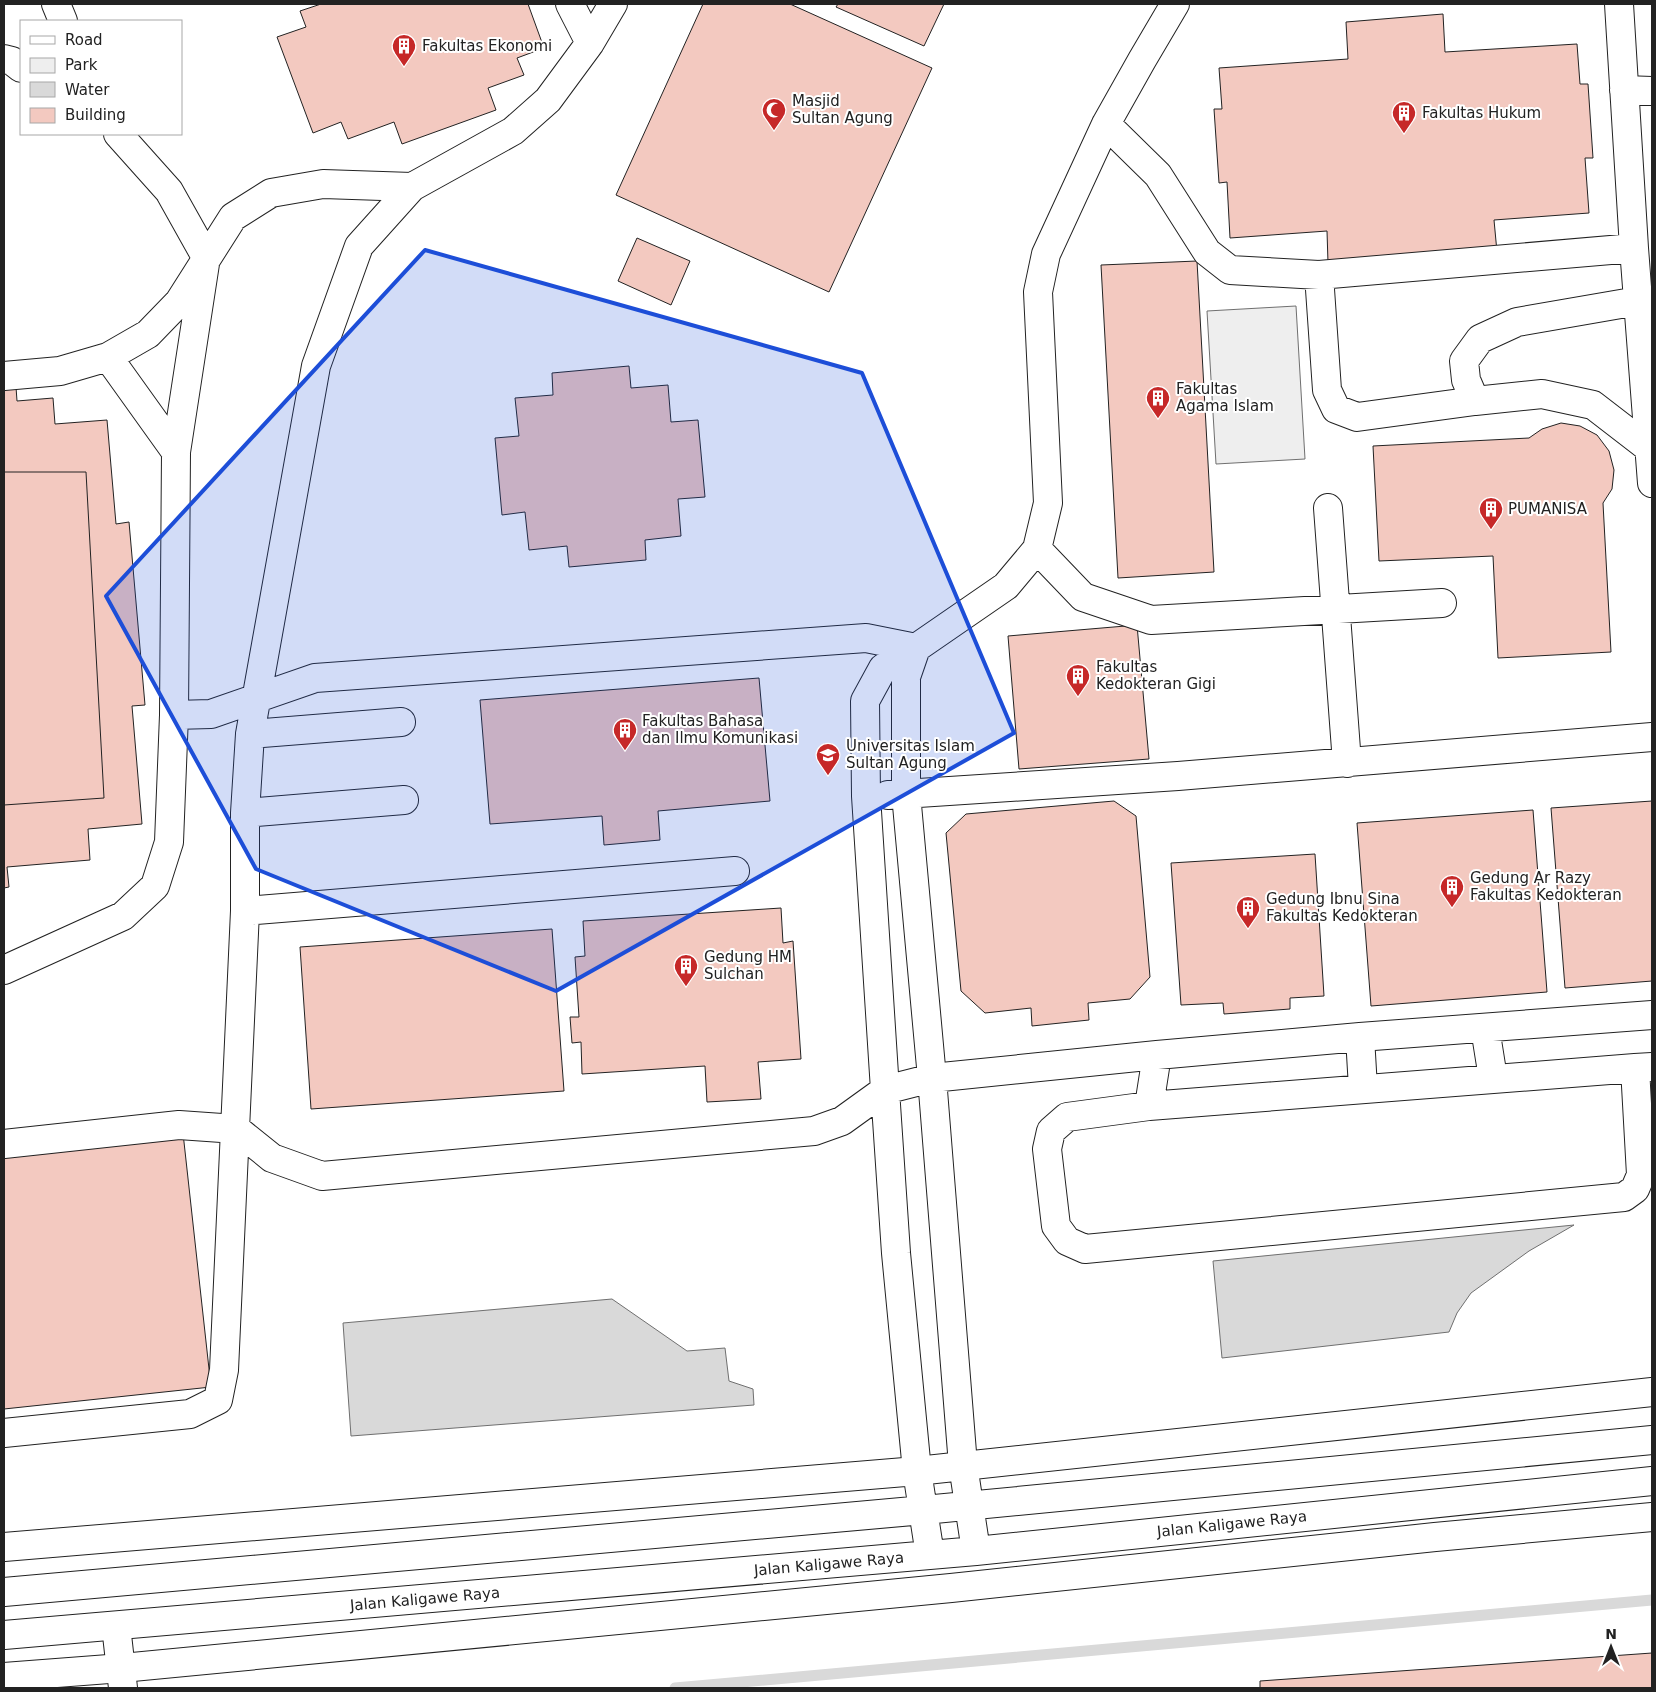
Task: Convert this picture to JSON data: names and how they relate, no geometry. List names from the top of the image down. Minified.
{"streets":{"main road":["Jalan Kaligawe Raya"]},"places":{"building":["Fakultas Ekonomi","Fakultas Hukum","Fakultas Agama Islam","PUMANISA","Fakultas Kedokteran Gigi","Fakultas Bahasa dan Ilmu Komunikasi","Gedung Ar Razy Fakultas Kedokteran","Gedung Ibnu Sina Fakultas Kedokteran","Gedung HM Sulchan"],"mosque":["Masjid Sultan Agung"],"school or university":["Universitas Islam Sultan Agung"]},"legend":["Road","Park","Water","Building"],"north":"top"}
